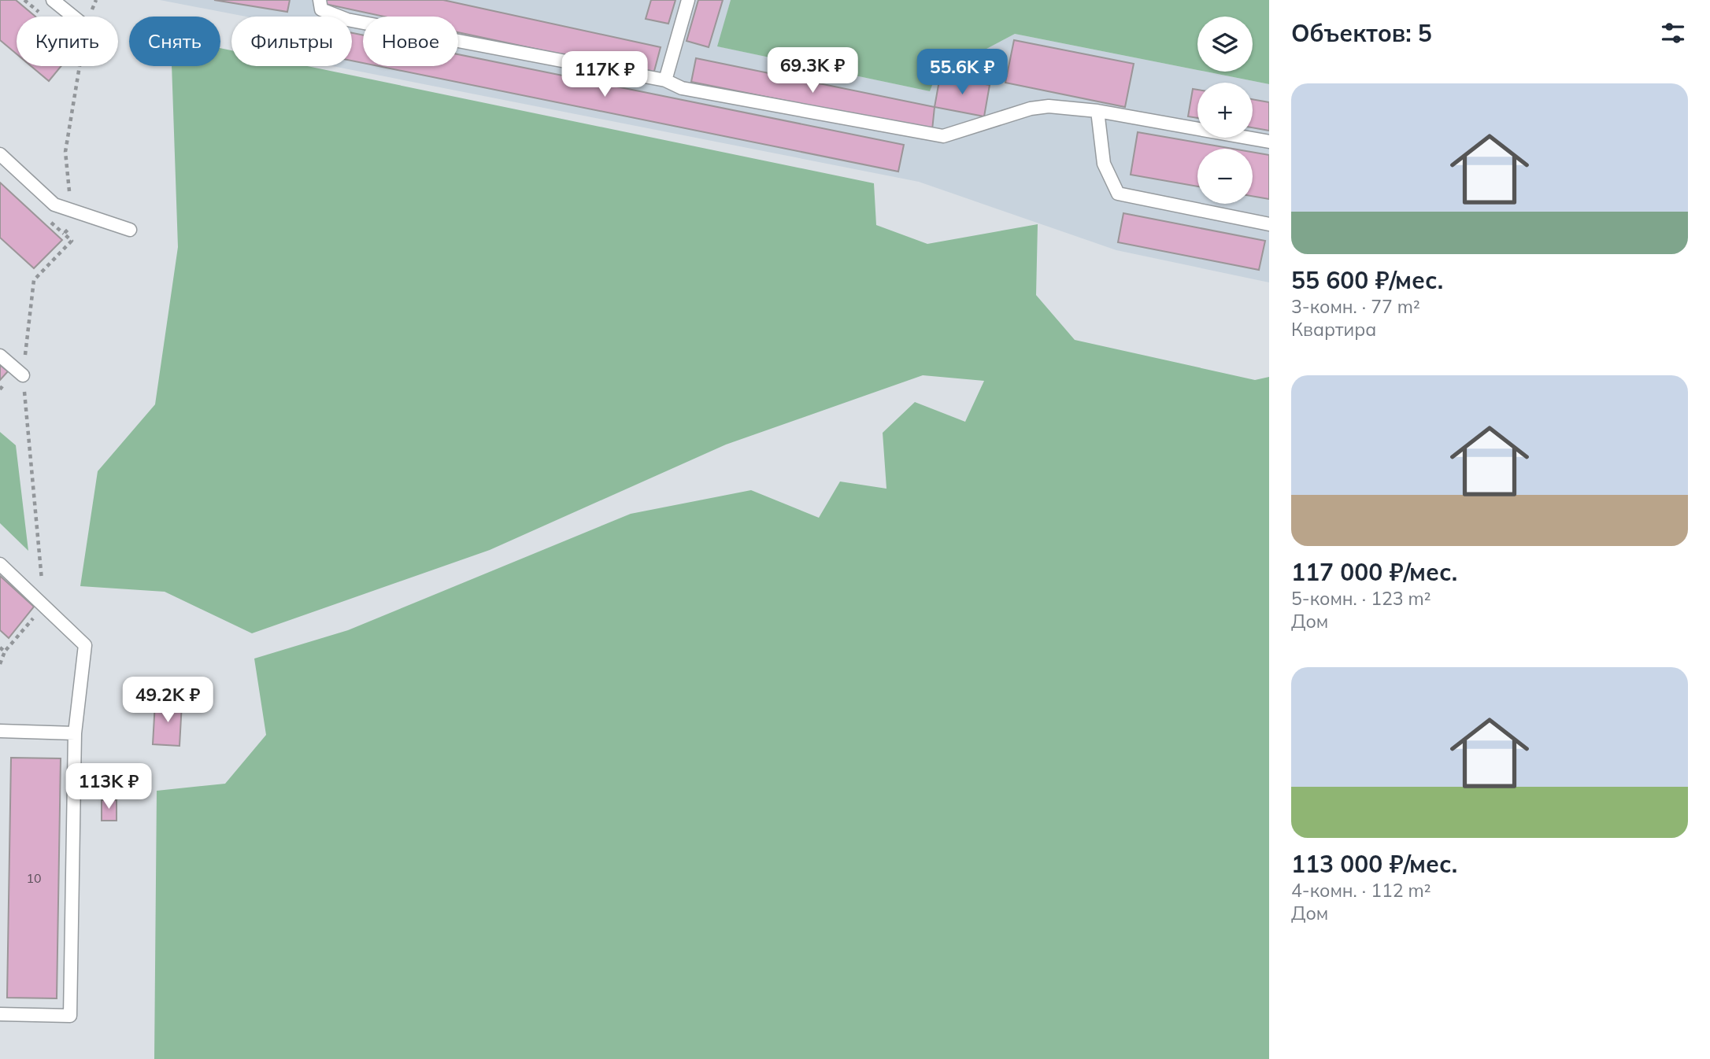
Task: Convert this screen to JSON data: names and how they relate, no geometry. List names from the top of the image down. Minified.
{"house_numbers":["10"],"page":{"heading":"Объектов: 5","map_buttons":["+","−"],"chip":["Купить","Снять","Фильтры","Новое"],"price":["69.3K ₽","55.6K ₽","117K ₽","49.2K ₽","113K ₽"],"list":[{"name":"55 600 ₽/мес.","note":"3-комн. · 77 m² · Квартира"},{"name":"117 000 ₽/мес.","note":"5-комн. · 123 m² · Дом"},{"name":"113 000 ₽/мес.","note":"4-комн. · 112 m² · Дом"}]}}
